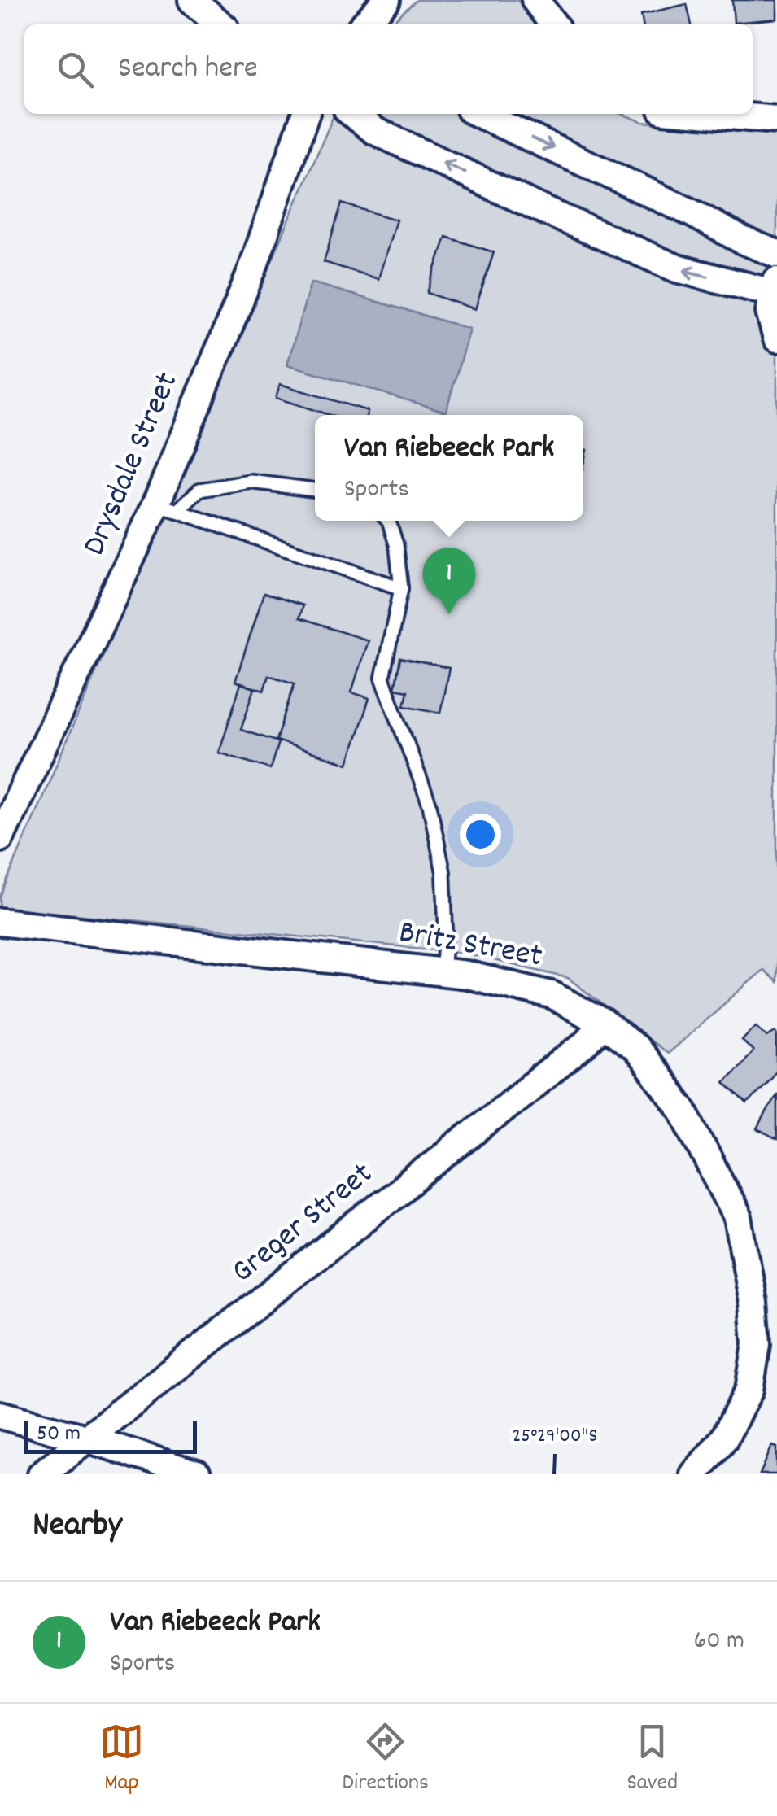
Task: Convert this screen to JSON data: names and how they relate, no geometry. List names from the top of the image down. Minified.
{"streets":{"street":["Drysdale Street","Britz Street","Greger Street"]},"crossings":[["Britz Street","Greger Street"]],"scale_bar":"50 m","page":{"search":"Search here","popup":["Van Riebeeck Park","Sports"],"pins":"1","scale":"50 m","heading":"Nearby","list":[{"mark":"1","name":"Van Riebeeck Park","note":"Sports","value":"60 m"}],"nav":["Map","Directions","Saved"]},"coordinates":["25°29'00\"S"]}
